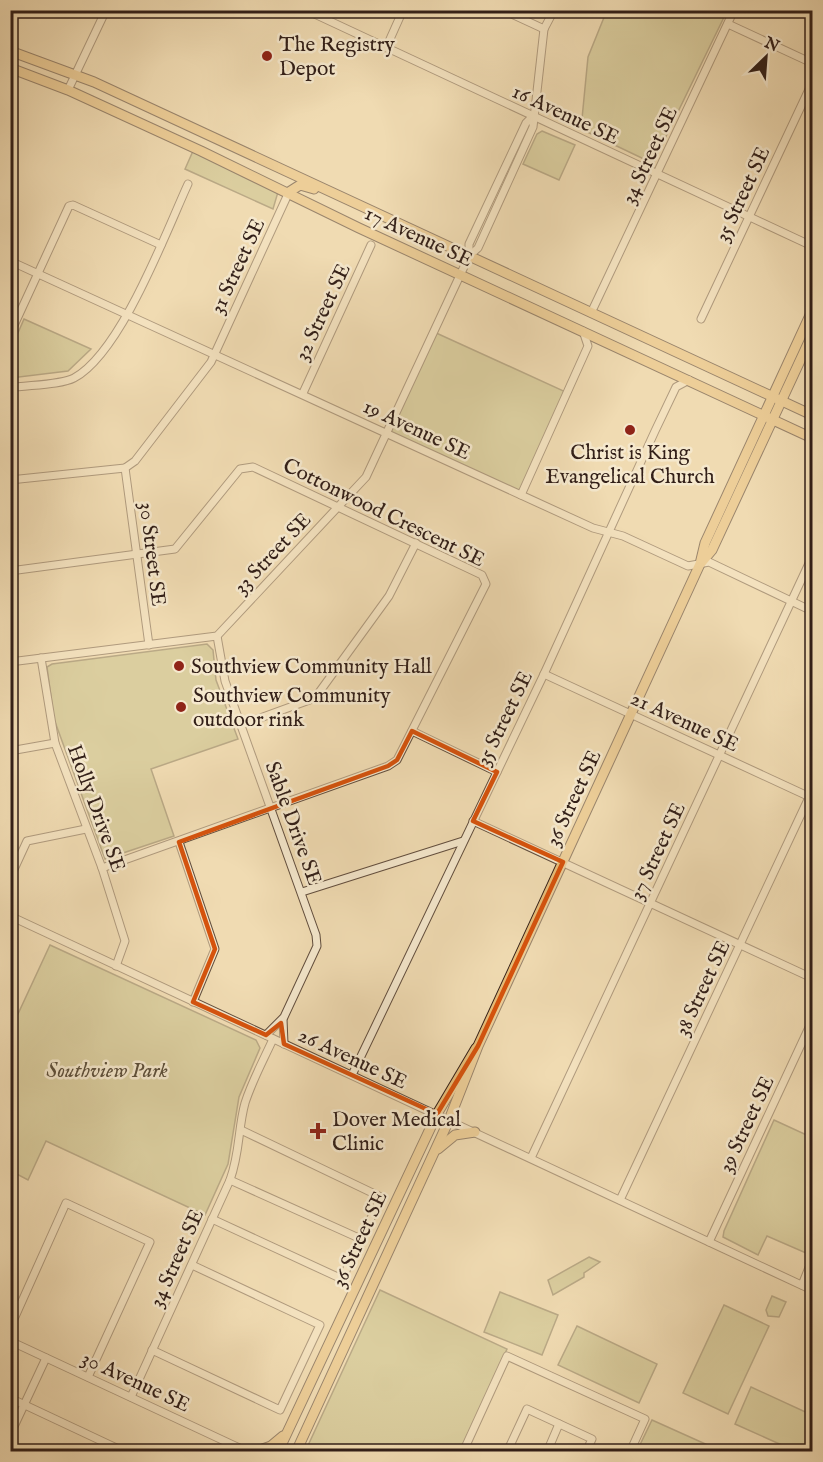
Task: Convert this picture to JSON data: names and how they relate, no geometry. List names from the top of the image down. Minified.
{"streets":{"main road":["17 Avenue SE","36 Street SE"],"street":["16 Avenue SE","34 Street SE","35 Street SE","31 Street SE","32 Street SE","19 Avenue SE","Cottonwood Crescent SE","33 Street SE","30 Street SE","21 Avenue SE","Holly Drive SE","Sable Drive SE","37 Street SE","38 Street SE","26 Avenue SE","39 Street SE","30 Avenue SE"]},"crossings":[["16 Avenue SE","34 Street SE"],["16 Avenue SE","35 Street SE"],["16 Avenue SE","33 Street SE"],["34 Street SE","17 Avenue SE"],["34 Street SE","30 Avenue SE"],["35 Street SE","17 Avenue SE"],["35 Street SE","19 Avenue SE"],["35 Street SE","21 Avenue SE"],["35 Street SE","26 Avenue SE"],["17 Avenue SE","31 Street SE"],["17 Avenue SE","33 Street SE"],["17 Avenue SE","36 Street SE"],["31 Street SE","19 Avenue SE"],["31 Street SE","30 Street SE"],["32 Street SE","19 Avenue SE"],["19 Avenue SE","33 Street SE"],["19 Avenue SE","36 Street SE"],["19 Avenue SE","37 Street SE"],["Cottonwood Crescent SE","33 Street SE"],["Cottonwood Crescent SE","30 Street SE"],["Cottonwood Crescent SE","Holly Drive SE"],["Cottonwood Crescent SE","Sable Drive SE"],["33 Street SE","Sable Drive SE"],["21 Avenue SE","36 Street SE"],["21 Avenue SE","37 Street SE"],["21 Avenue SE","38 Street SE"],["36 Street SE","26 Avenue SE"],["Holly Drive SE","26 Avenue SE"],["Sable Drive SE","26 Avenue SE"],["37 Street SE","26 Avenue SE"],["38 Street SE","26 Avenue SE"],["26 Avenue SE","39 Street SE"]],"parks":["Southview Park"],"places":{"other":["The Registry Depot","Christ is King Evangelical Church","Southview Community Hall","Southview Community outdoor rink"],"health":["Dover Medical Clinic"]},"north":"top right"}
